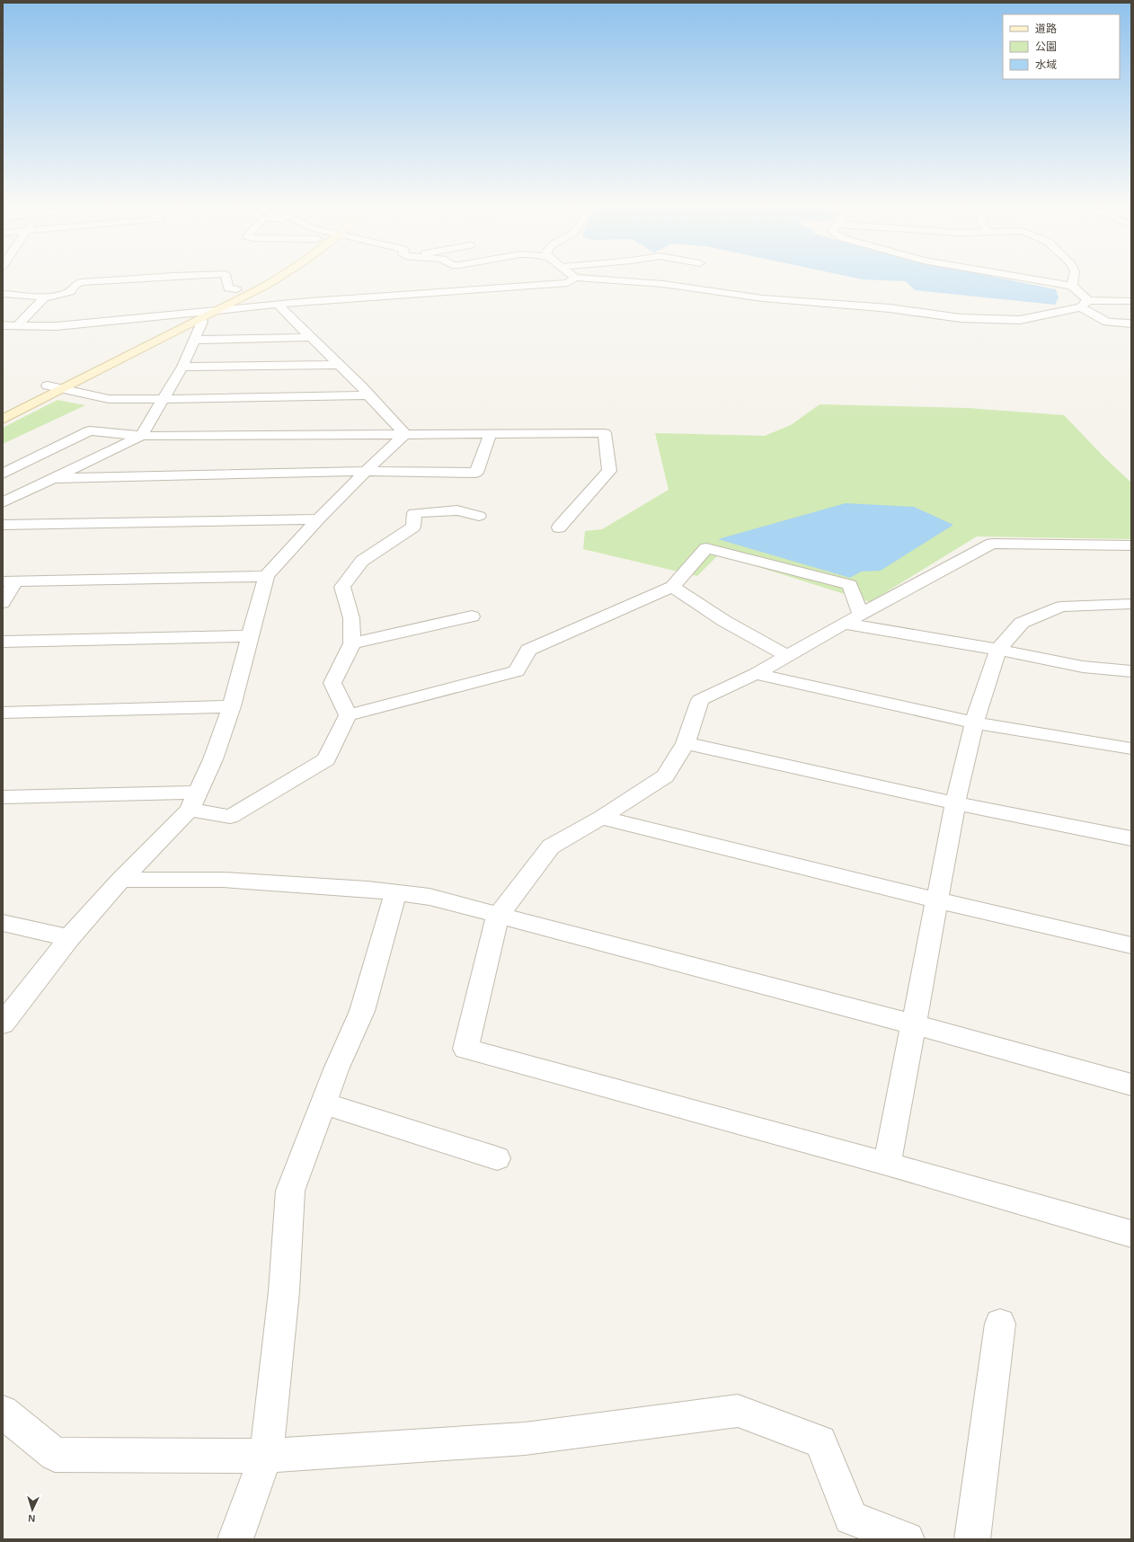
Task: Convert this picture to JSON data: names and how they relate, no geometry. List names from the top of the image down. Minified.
{"legend":["道路","公園","水域"],"north":"bottom"}
